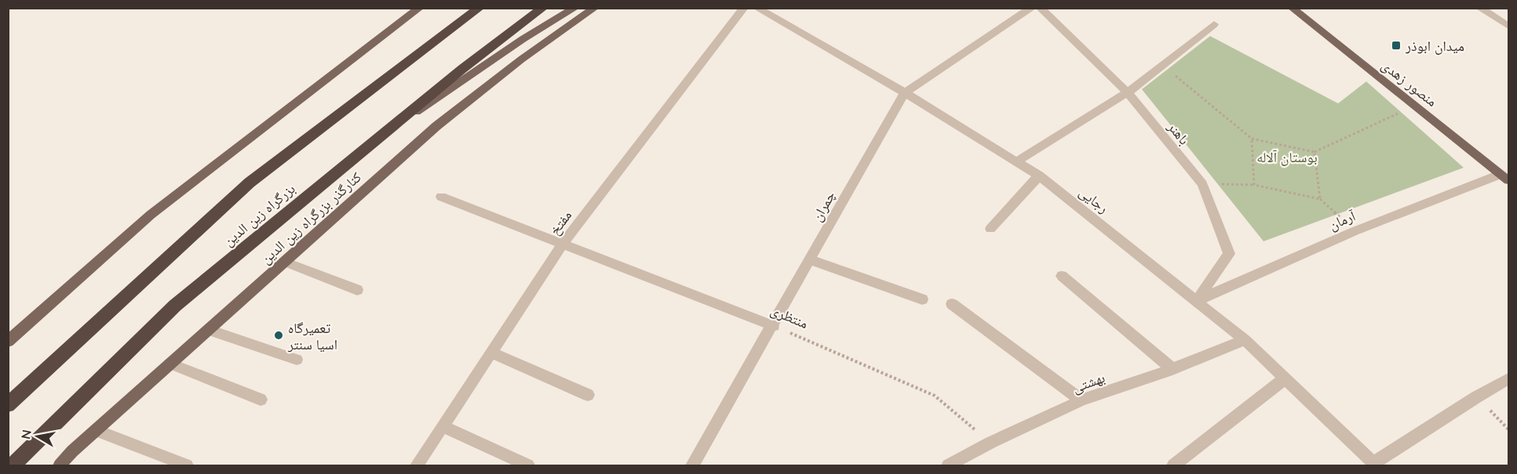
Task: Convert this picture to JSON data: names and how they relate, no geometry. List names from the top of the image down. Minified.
{"streets":{"highway":["بزرگراه زین الدین"],"main road":["منصور زهدی","کنارگذر بزرگراه زین الدین"],"street":["باهنر","رجایی","چمران","آرمان","مفتخ","منتظری","بهشتی"]},"crossings":[["منصور زهدی","آرمان"],["باهنر","رجایی"],["باهنر","آرمان"],["رجایی","چمران"],["رجایی","آرمان"],["رجایی","بهشتی"],["چمران","منتظری"],["مفتخ","منتظری"],["منتظری","بهشتی"]],"parks":["بوستان آلاله"],"places":{"transit":["میدان ابوذر"],"other":["تعمیرگاه اسیا سنتر"]},"north":"left"}
